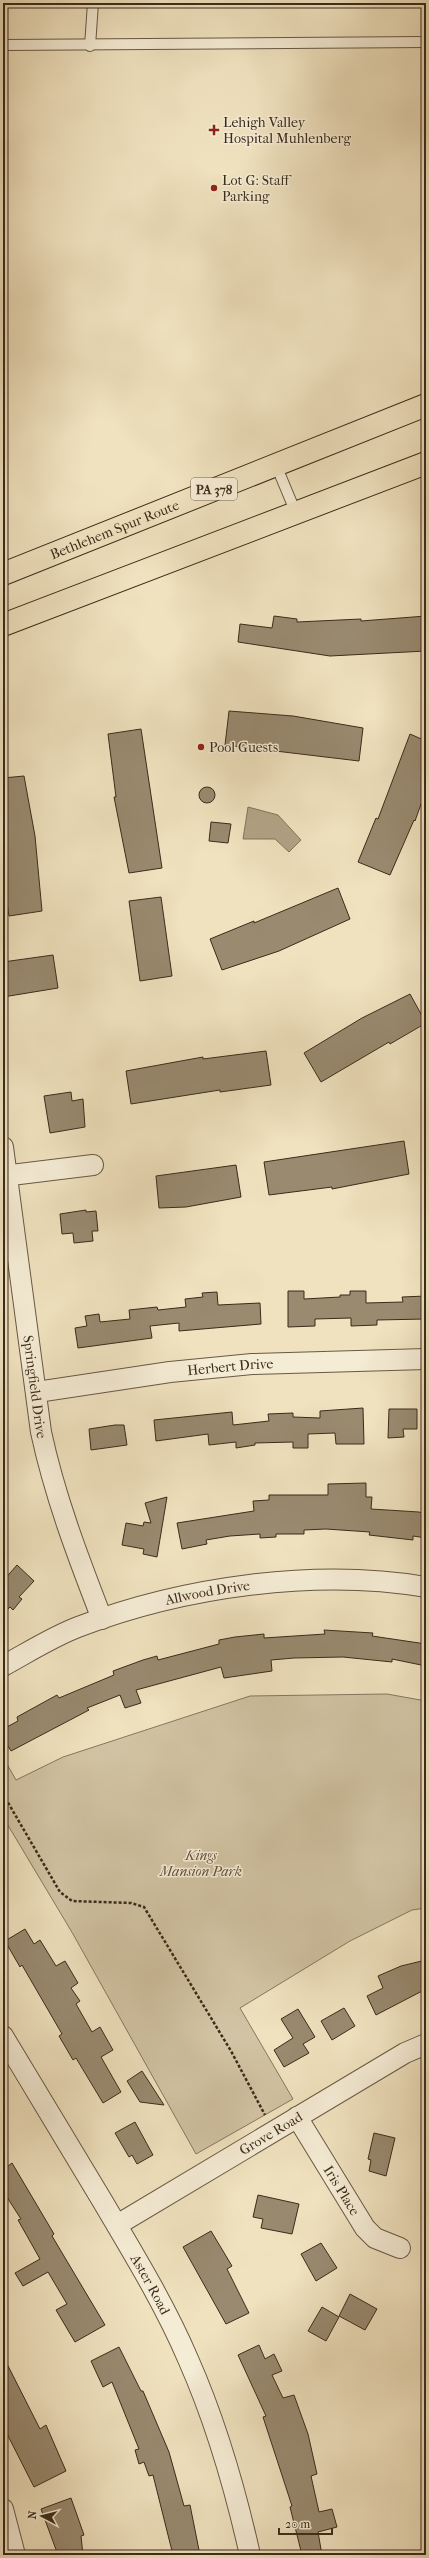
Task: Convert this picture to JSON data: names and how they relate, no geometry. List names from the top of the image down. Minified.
{"streets":{"highway":["PA 378","Bethlehem Spur Route"],"street":["Herbert Drive","Springfield Drive","Allwood Drive","Grove Road","Iris Place","Aster Road"]},"crossings":[["Herbert Drive","Springfield Drive"],["Springfield Drive","Allwood Drive"],["Grove Road","Iris Place"],["Grove Road","Aster Road"]],"parks":["Kings Mansion Park"],"places":{"health":["Lehigh Valley Hospital Muhlenberg"],"other":["Lot G: Staff Parking","Pool Guests"]},"scale_bar":"20 m","north":"left"}
